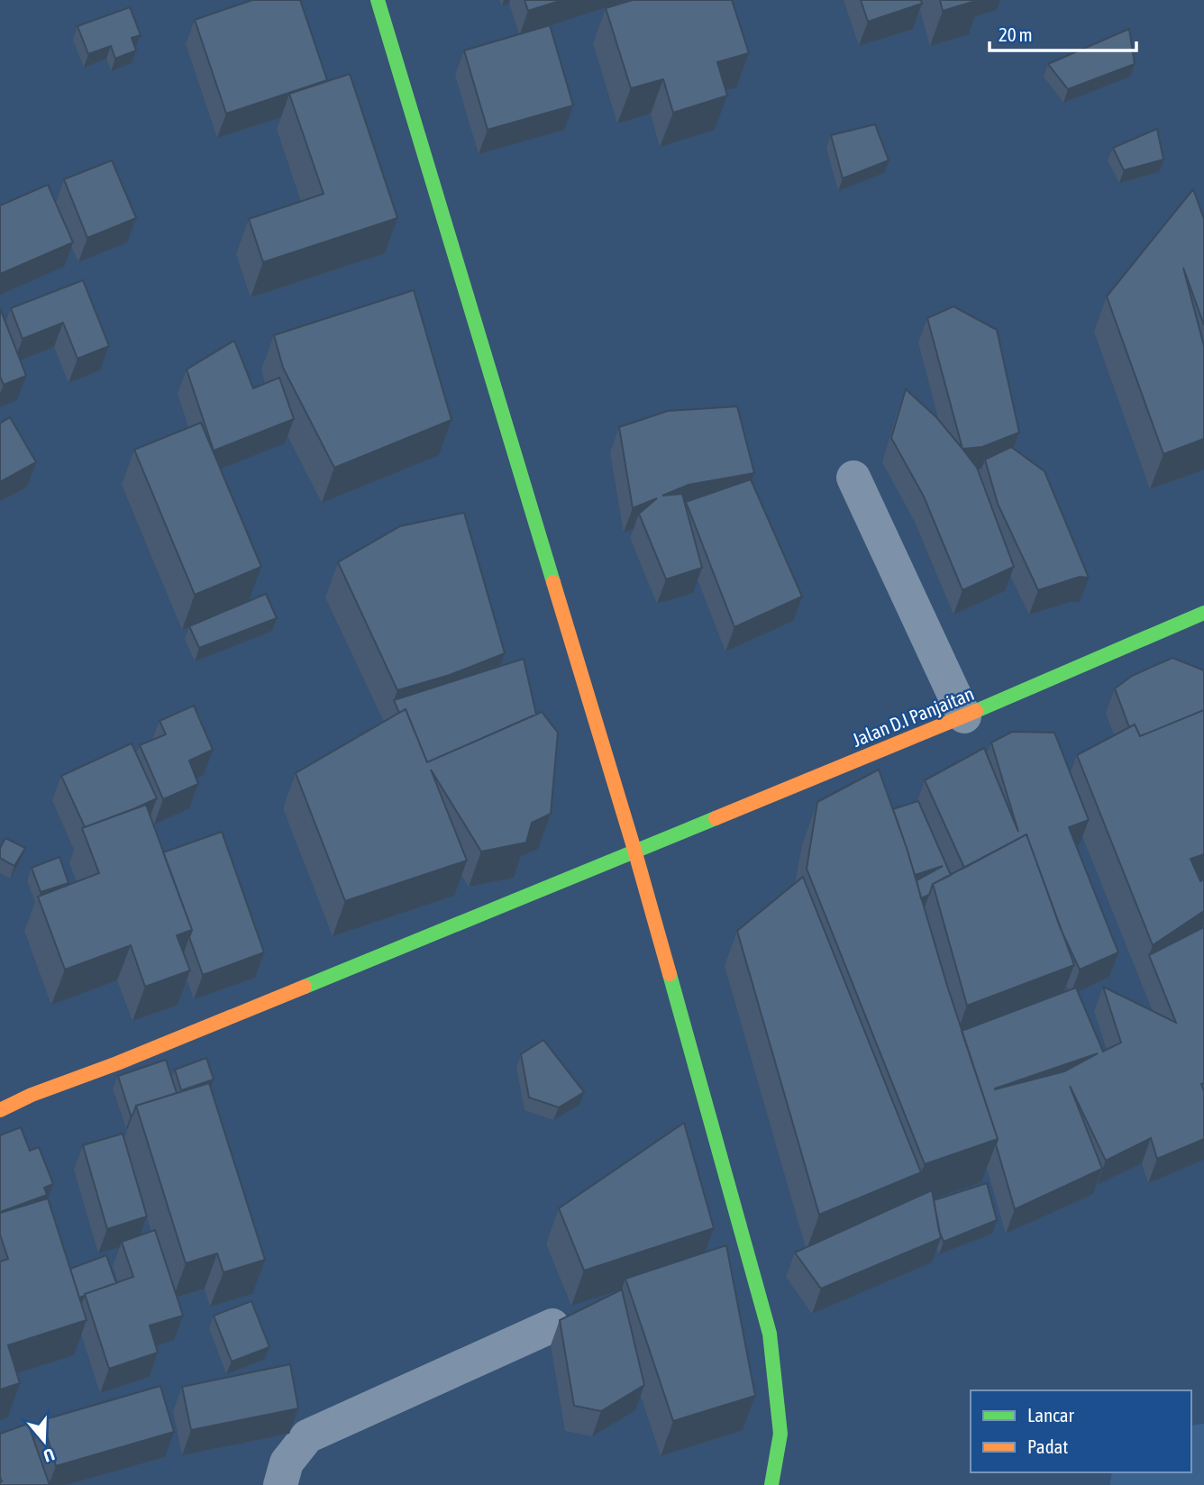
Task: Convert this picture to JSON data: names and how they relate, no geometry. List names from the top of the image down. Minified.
{"streets":{"street":["Jalan D.I Panjaitan"]},"legend":["Lancar","Padat"],"scale_bar":"20 m","north":"bottom"}
